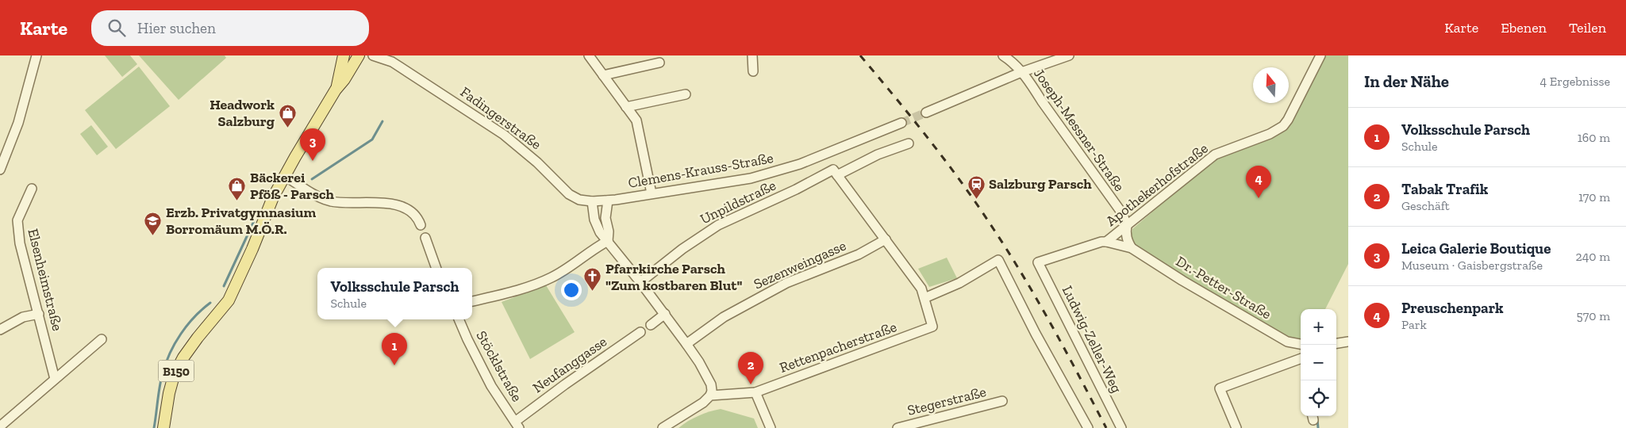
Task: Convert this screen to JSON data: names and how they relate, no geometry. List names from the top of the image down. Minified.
{"streets":{"main road":["B150"],"street":["Fadingerstraße","Joseph-Messner-Straße","Clemens-Krauss-Straße","Apothekerhofstraße","Unpildstraße","Sezenweingasse","Elsenheimstraße","Dr.-Petter-Straße","Ludwig-Zeller-Weg","Rettenpacherstraße","Neufanggasse","Stöcklstraße","Stegerstraße"]},"crossings":[["Fadingerstraße","Clemens-Krauss-Straße"],["Joseph-Messner-Straße","Apothekerhofstraße"],["Apothekerhofstraße","Dr.-Petter-Straße"],["Apothekerhofstraße","Ludwig-Zeller-Weg"],["Unpildstraße","Rettenpacherstraße"],["Sezenweingasse","Rettenpacherstraße"],["Dr.-Petter-Straße","Ludwig-Zeller-Weg"],["Neufanggasse","Stöcklstraße"]],"places":{"shop":["Headwork Salzburg","Bäckerei Pföß - Parsch"],"station":["Salzburg Parsch"],"school or university":["Erzb. Privatgymnasium Borromäum M.Ö.R."],"church":["Pfarrkirche Parsch \"Zum kostbaren Blut\""]},"north":"top","page":{"header":"Karte","search":"Hier suchen","nav":["Karte","Ebenen","Teilen"],"heading":["In der Nähe","4 Ergebnisse"],"list":[{"mark":"1","name":"Volksschule Parsch","note":"Schule","value":"160 m"},{"mark":"2","name":"Tabak Trafik","note":"Geschäft","value":"170 m"},{"mark":"3","name":"Leica Galerie Boutique","note":"Museum · Gaisbergstraße","value":"240 m"},{"mark":"4","name":"Preuschenpark","note":"Park","value":"570 m"}],"pins":["3","4","1","2"],"popup":["Volksschule Parsch","Schule"],"map_buttons":["+","−"]}}
